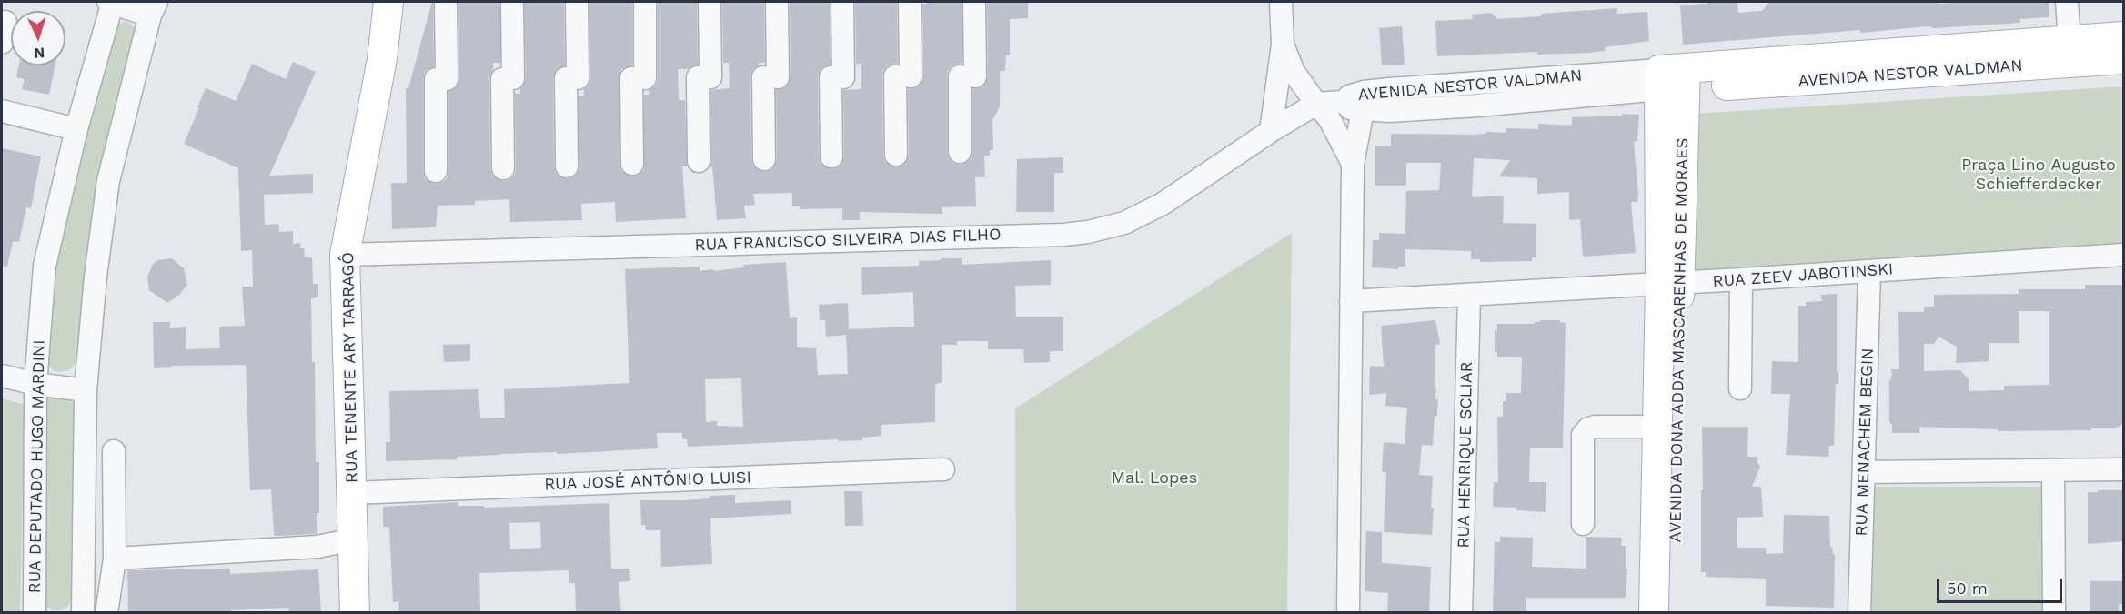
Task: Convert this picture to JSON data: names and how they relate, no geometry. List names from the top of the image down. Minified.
{"streets":{"main road":["AVENIDA NESTOR VALDMAN","AVENIDA DONA ADDA MASCARENHAS DE MORAES","RUA TENENTE ARY TARRAGÔ"],"street":["RUA FRANCISCO SILVEIRA DIAS FILHO","RUA ZEEV JABOTINSKI","RUA MENACHEM BEGIN","RUA HENRIQUE SCLIAR","RUA DEPUTADO HUGO MARDINI","RUA JOSÉ ANTÔNIO LUISI"]},"crossings":[["AVENIDA NESTOR VALDMAN","RUA FRANCISCO SILVEIRA DIAS FILHO"],["AVENIDA NESTOR VALDMAN","AVENIDA DONA ADDA MASCARENHAS DE MORAES"],["RUA FRANCISCO SILVEIRA DIAS FILHO","RUA TENENTE ARY TARRAGÔ"],["RUA ZEEV JABOTINSKI","AVENIDA DONA ADDA MASCARENHAS DE MORAES"],["RUA ZEEV JABOTINSKI","RUA MENACHEM BEGIN"],["RUA ZEEV JABOTINSKI","RUA HENRIQUE SCLIAR"],["RUA TENENTE ARY TARRAGÔ","RUA JOSÉ ANTÔNIO LUISI"]],"parks":["Praça Lino Augusto Schiefferdecker","Mal. Lopes"],"scale_bar":"50 m","north":"bottom"}
